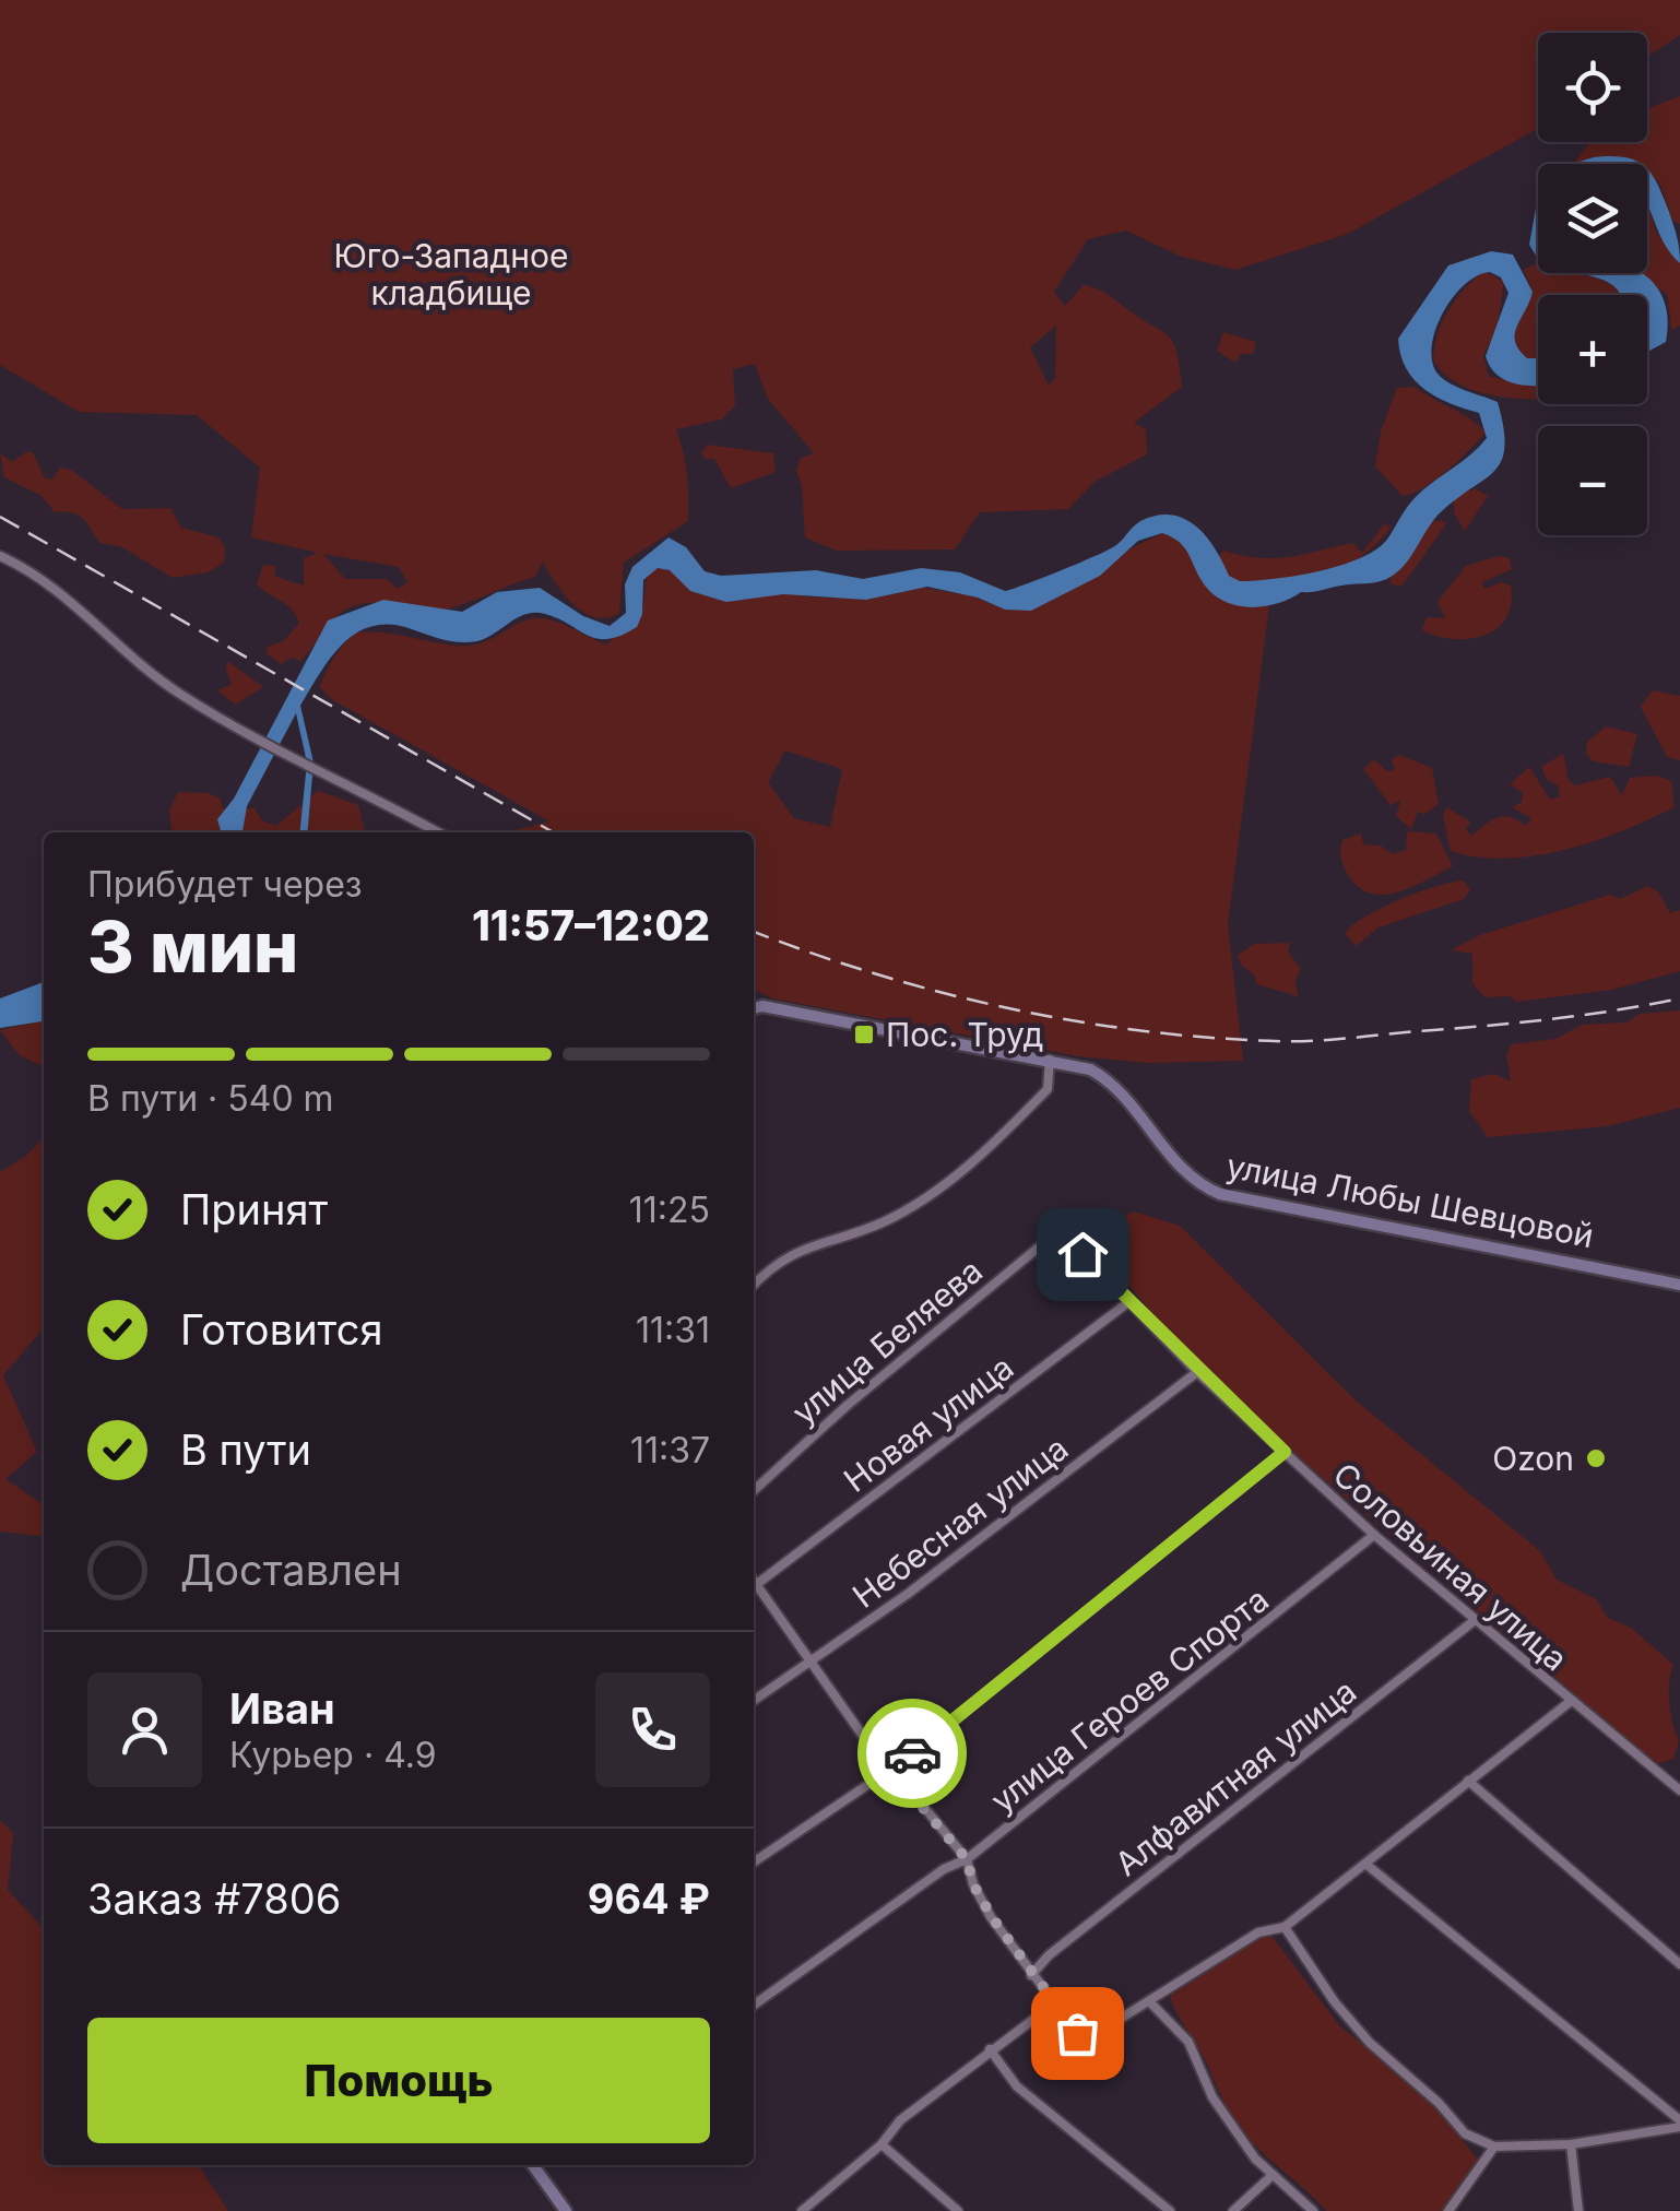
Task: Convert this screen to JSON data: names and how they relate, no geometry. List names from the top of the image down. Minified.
{"streets":{"street":["улица Любы Шевцовой","улица Беляева","Новая улица","Небесная улица","Соловьиная улица","улица Героев Спорта","Алфавитная улица"]},"crossings":[["улица Беляева","Соловьиная улица"],["Новая улица","Соловьиная улица"],["Небесная улица","Соловьиная улица"],["Соловьиная улица","улица Героев Спорта"],["Соловьиная улица","Алфавитная улица"]],"parks":["Юго-Западное кладбище"],"places":{"transit":["Пос. Труд"],"other":["Ozon"]},"page":{"map_buttons":["+","−"],"heading":["3 мин","Прибудет через","11:57–12:02"],"panel":["Иван","Курьер · 4.9","Заказ #7806","964 ₽"],"bar":"В пути · 540 m","list":[["Принят","11:25"],["Готовится","11:31"],["В пути","11:37"],"Доставлен"],"buttons":"Помощь"}}
